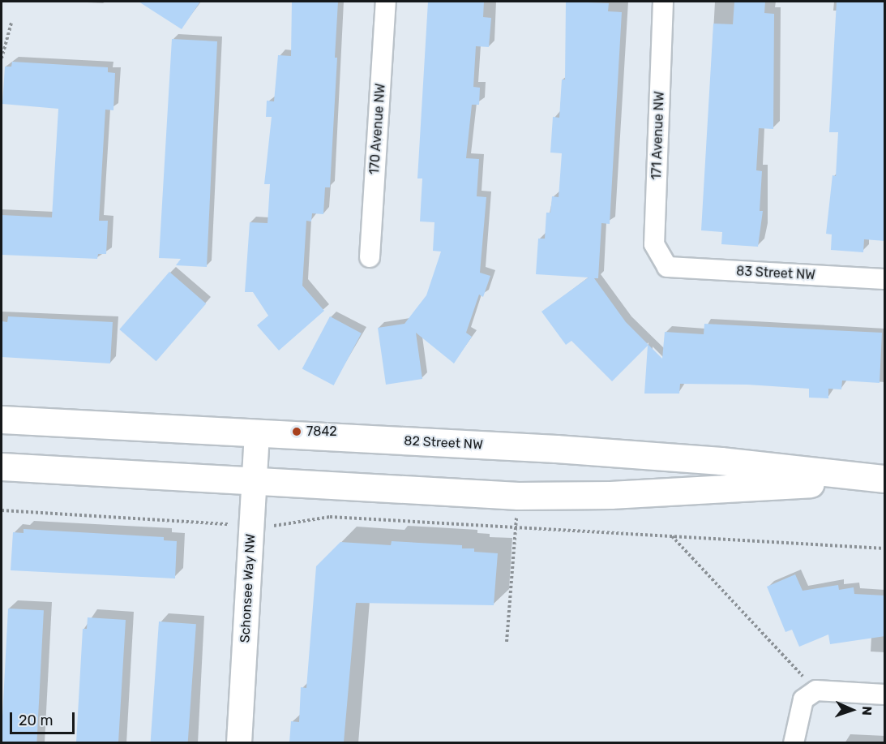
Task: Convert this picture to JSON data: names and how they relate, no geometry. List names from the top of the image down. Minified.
{"streets":{"main road":["82 Street NW"],"street":["170 Avenue NW","171 Avenue NW","83 Street NW","Schonsee Way NW"]},"crossings":[["171 Avenue NW","83 Street NW"],["82 Street NW","Schonsee Way NW"]],"places":["7842"],"scale_bar":"20 m","north":"right"}
